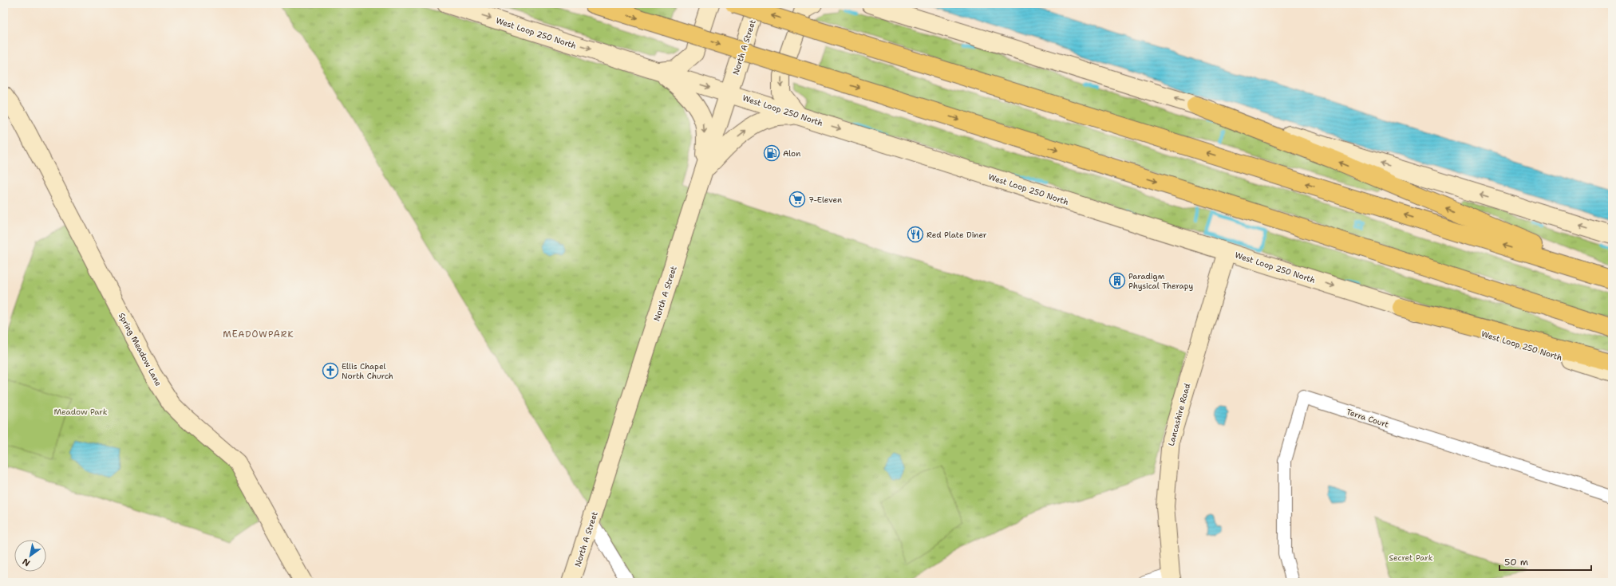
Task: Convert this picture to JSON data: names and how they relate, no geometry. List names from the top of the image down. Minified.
{"streets":{"main road":["West Loop 250 North","North A Street","Spring Meadow Lane","Lancashire Road"],"street":["Terra Court"]},"crossings":[["West Loop 250 North","North A Street"],["West Loop 250 North","Lancashire Road"]],"districts":["MEADOWPARK"],"parks":["Meadow Park","Secret Park"],"places":{"fuel station":["Alon"],"supermarket":["7-Eleven"],"restaurant":["Red Plate Diner"],"building":["Paradigm Physical Therapy"],"church":["Ellis Chapel North Church"]},"scale_bar":"50 m","north":"bottom left"}
